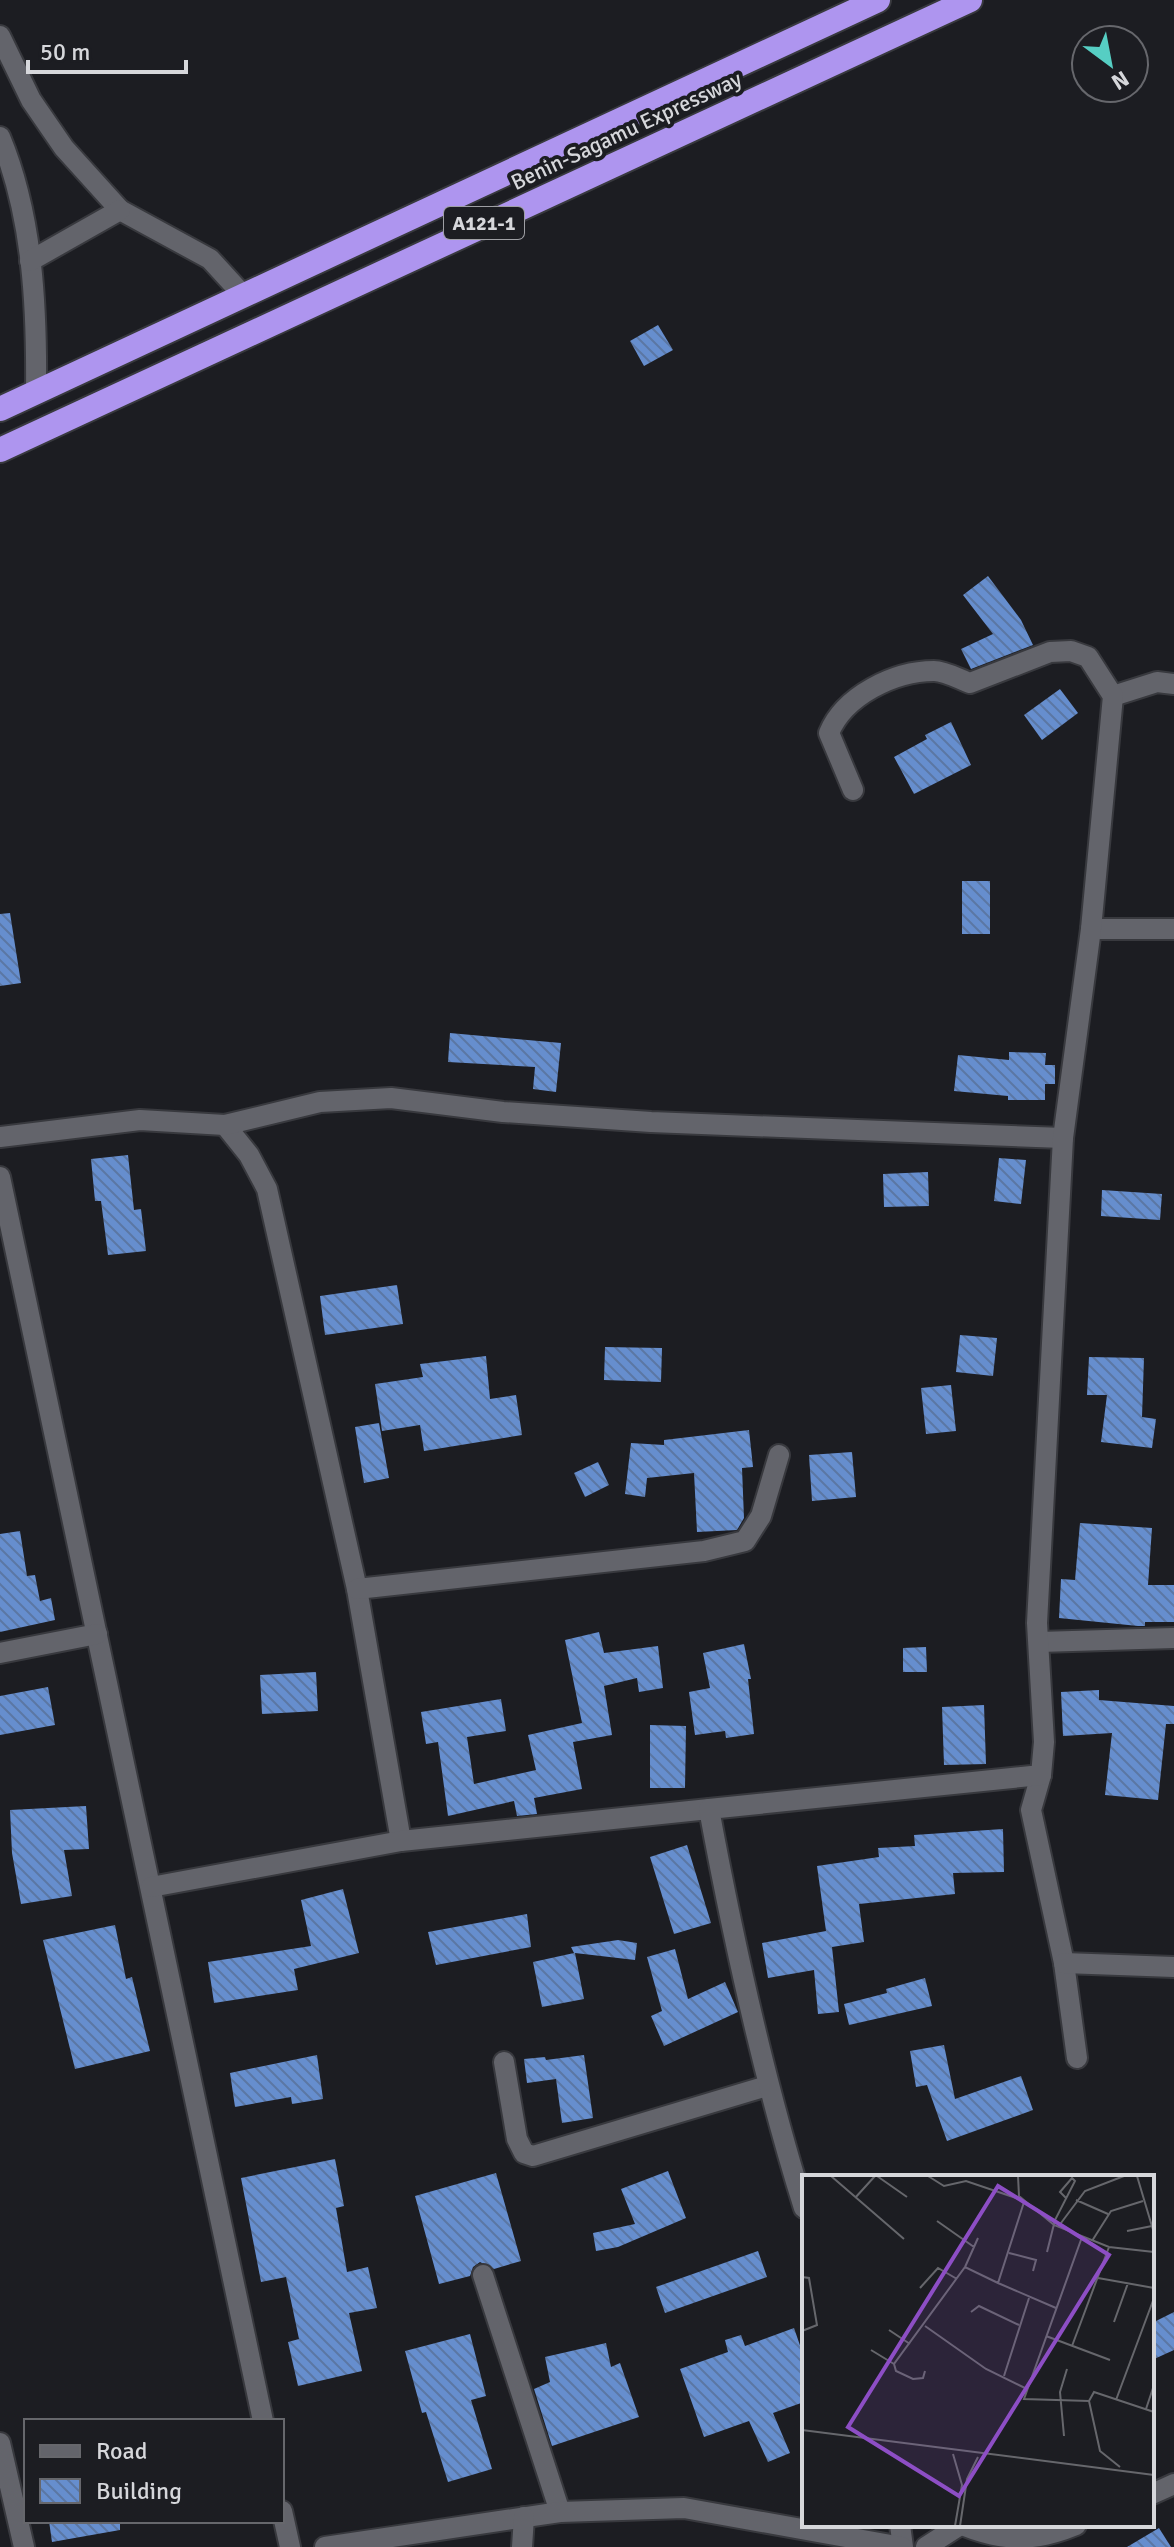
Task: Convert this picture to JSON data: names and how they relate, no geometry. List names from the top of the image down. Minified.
{"streets":{"highway":["Benin-Sagamu Expressway","A121-1"]},"legend":["Road","Building"],"scale_bar":"50 m","north":"bottom right"}
